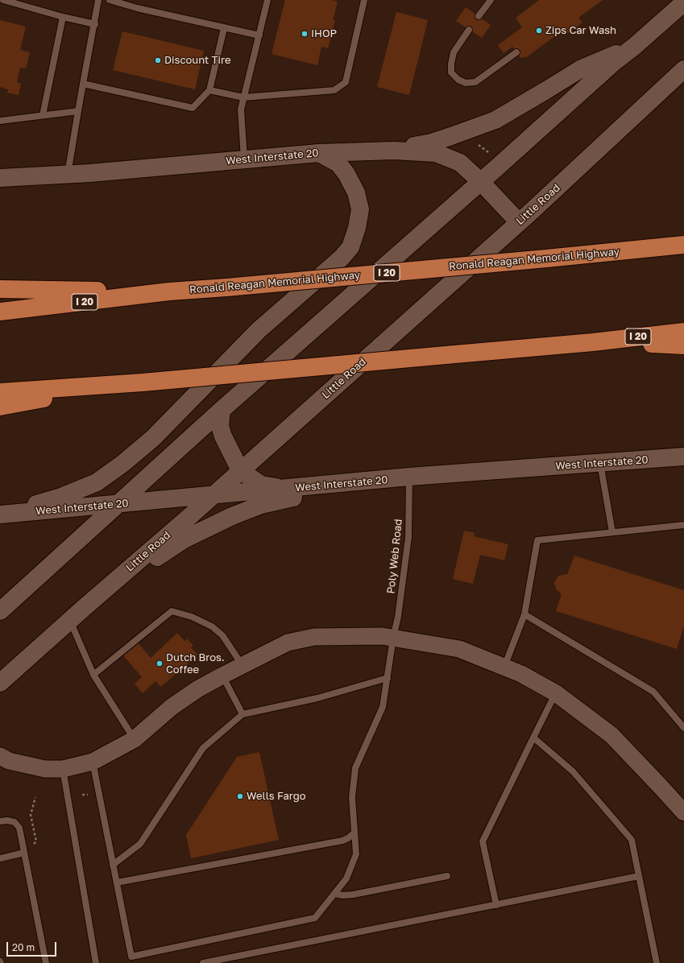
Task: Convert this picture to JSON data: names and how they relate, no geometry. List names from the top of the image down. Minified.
{"streets":{"highway":["Ronald Reagan Memorial Highway","I 20"],"main road":["West Interstate 20","Little Road"],"lane":["Poly Web Road"]},"crossings":[["West Interstate 20","Little Road"],["West Interstate 20","Poly Web Road"]],"places":["Zips Car Wash","IHOP","Discount Tire","Dutch Bros. Coffee","Wells Fargo"],"scale_bar":"20 m"}
